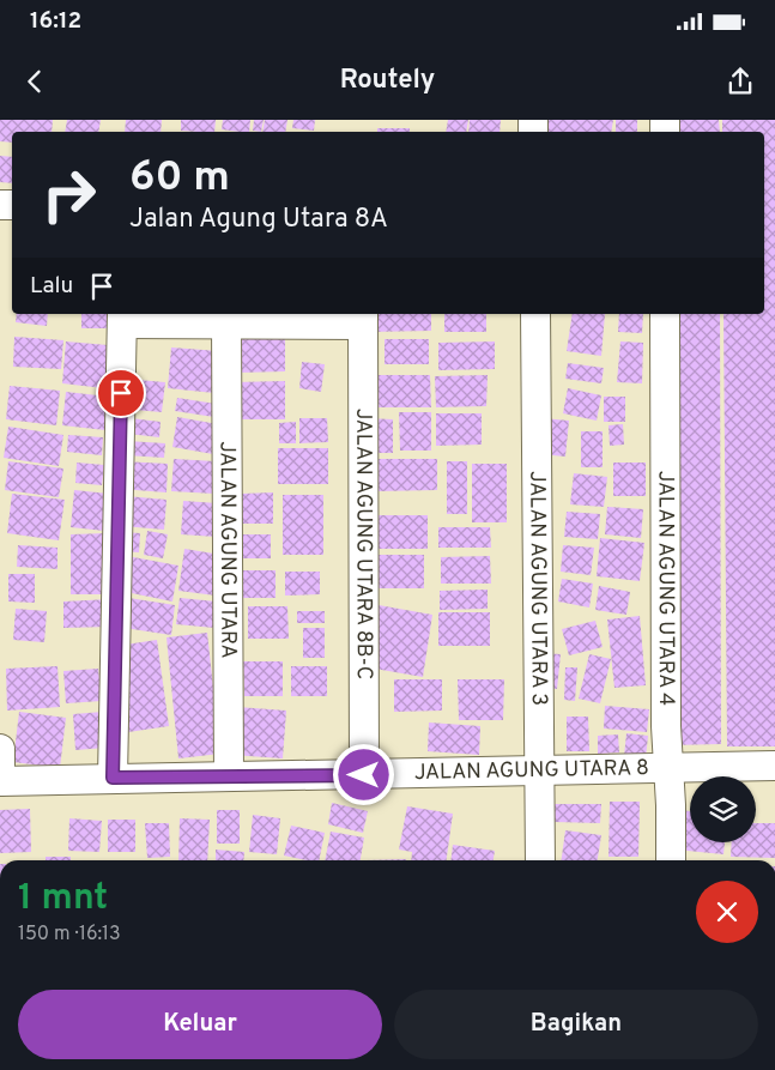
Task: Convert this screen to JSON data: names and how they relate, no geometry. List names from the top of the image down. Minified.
{"streets":{"street":["JALAN AGUNG UTARA 8B-C","JALAN AGUNG UTARA","JALAN AGUNG UTARA 3","JALAN AGUNG UTARA 4","JALAN AGUNG UTARA 8"]},"crossings":[["JALAN AGUNG UTARA 8B-C","JALAN AGUNG UTARA 8"],["JALAN AGUNG UTARA","JALAN AGUNG UTARA 8"],["JALAN AGUNG UTARA 3","JALAN AGUNG UTARA 8"],["JALAN AGUNG UTARA 4","JALAN AGUNG UTARA 8"]],"page":{"status":"16:12","header":"Routely","turn":["60 m","Jalan Agung Utara 8A"],"then":"Lalu","heading":["1 mnt","150 m · 16:13"],"buttons":["Keluar","Bagikan"]}}
